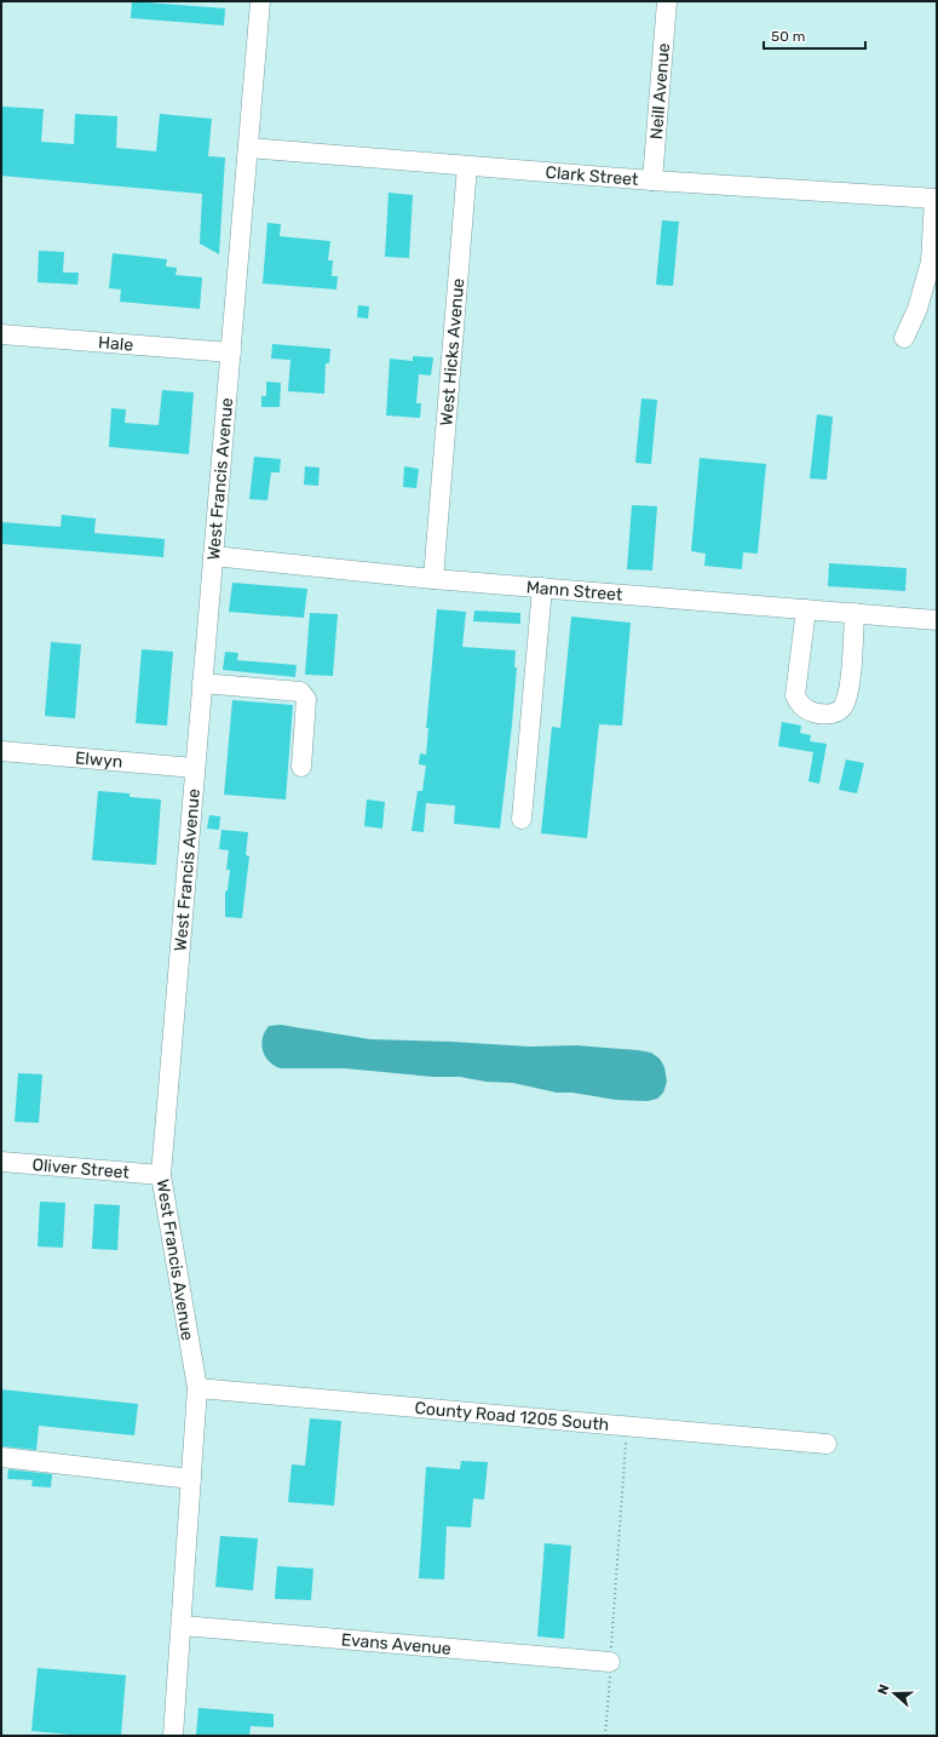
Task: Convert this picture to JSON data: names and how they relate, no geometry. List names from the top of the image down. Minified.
{"streets":{"street":["Neill Avenue","Clark Street","Hale","West Hicks Avenue","West Francis Avenue","Mann Street","Elwyn","Oliver Street","County Road 1205 South","Evans Avenue"]},"crossings":[["Neill Avenue","Clark Street"],["Clark Street","West Hicks Avenue"],["Clark Street","West Francis Avenue"],["Hale","West Francis Avenue"],["West Hicks Avenue","Mann Street"],["West Francis Avenue","Mann Street"],["West Francis Avenue","Elwyn"],["West Francis Avenue","Oliver Street"],["West Francis Avenue","County Road 1205 South"],["West Francis Avenue","Evans Avenue"]],"scale_bar":"50 m","north":"left"}
